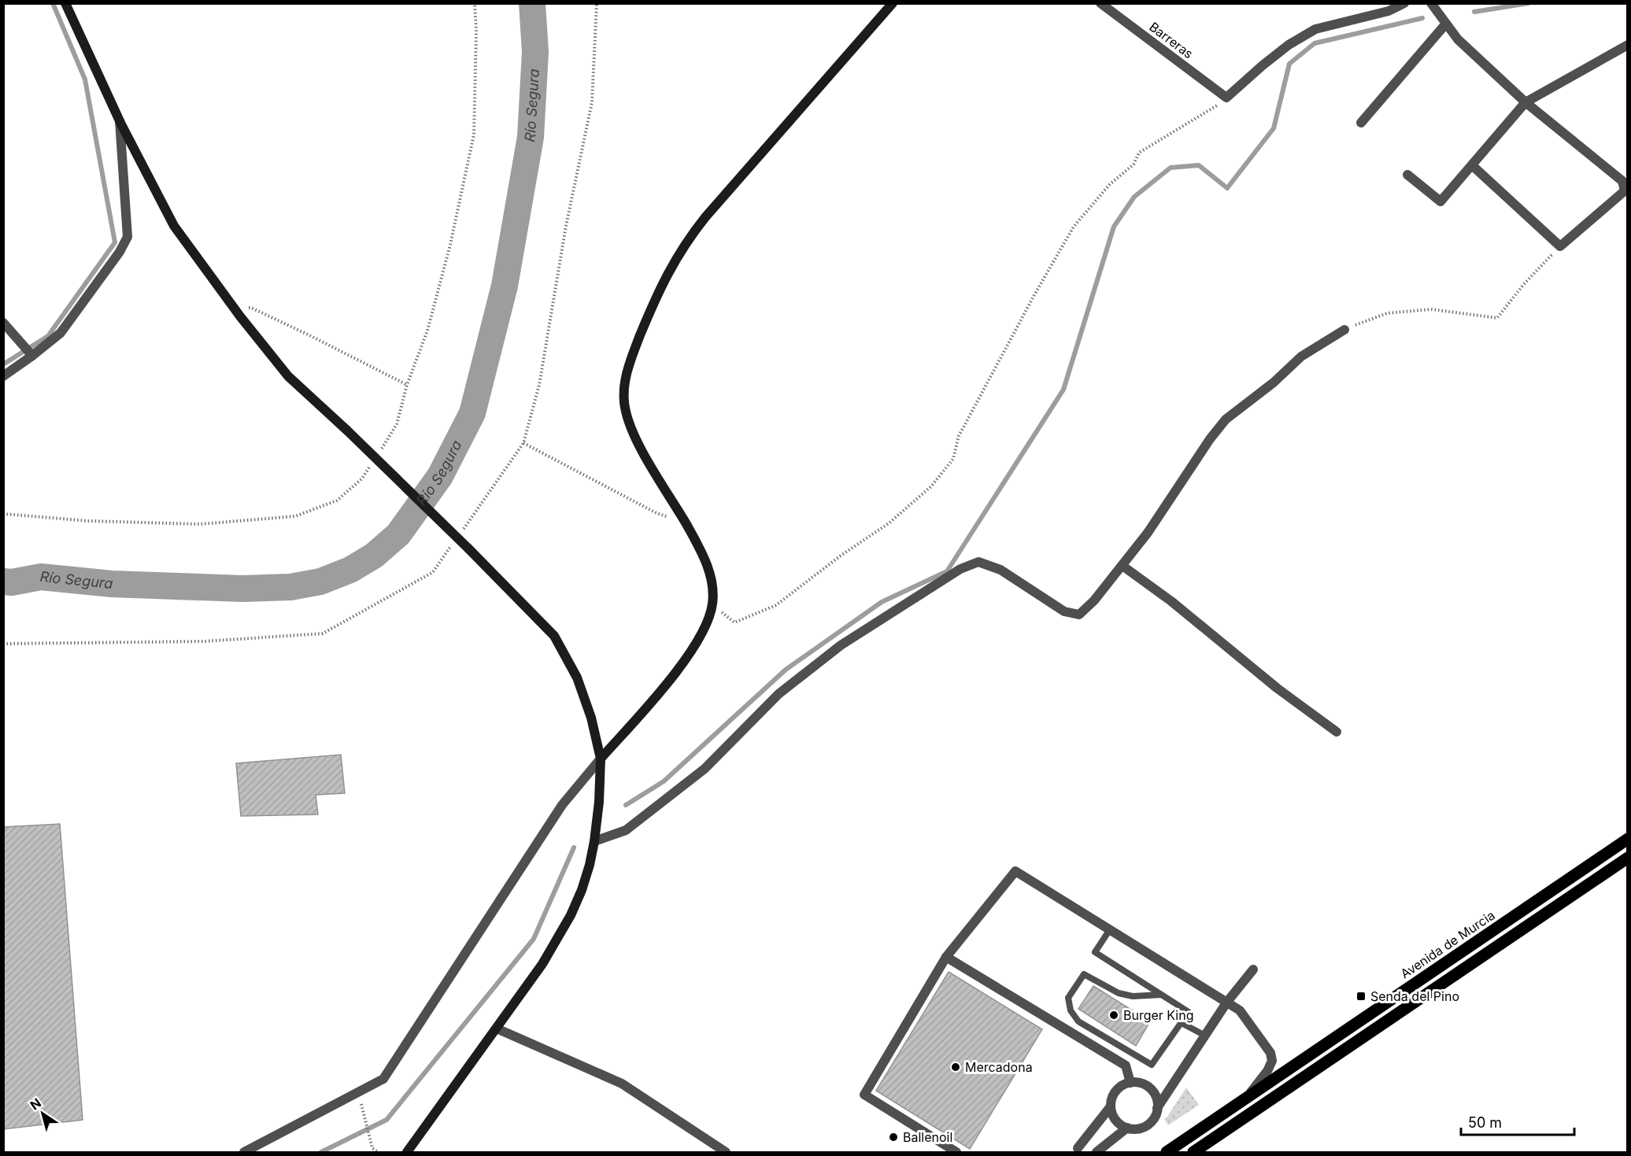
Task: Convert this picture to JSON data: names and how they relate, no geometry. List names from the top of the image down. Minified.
{"streets":{"main road":["Avenida de Murcia"],"street":["Barreras"]},"water":["Río Segura"],"places":{"transit":["Senda del Pino"],"other":["Burger King","Mercadona","Ballenoil"]},"scale_bar":"50 m","north":"top left"}
